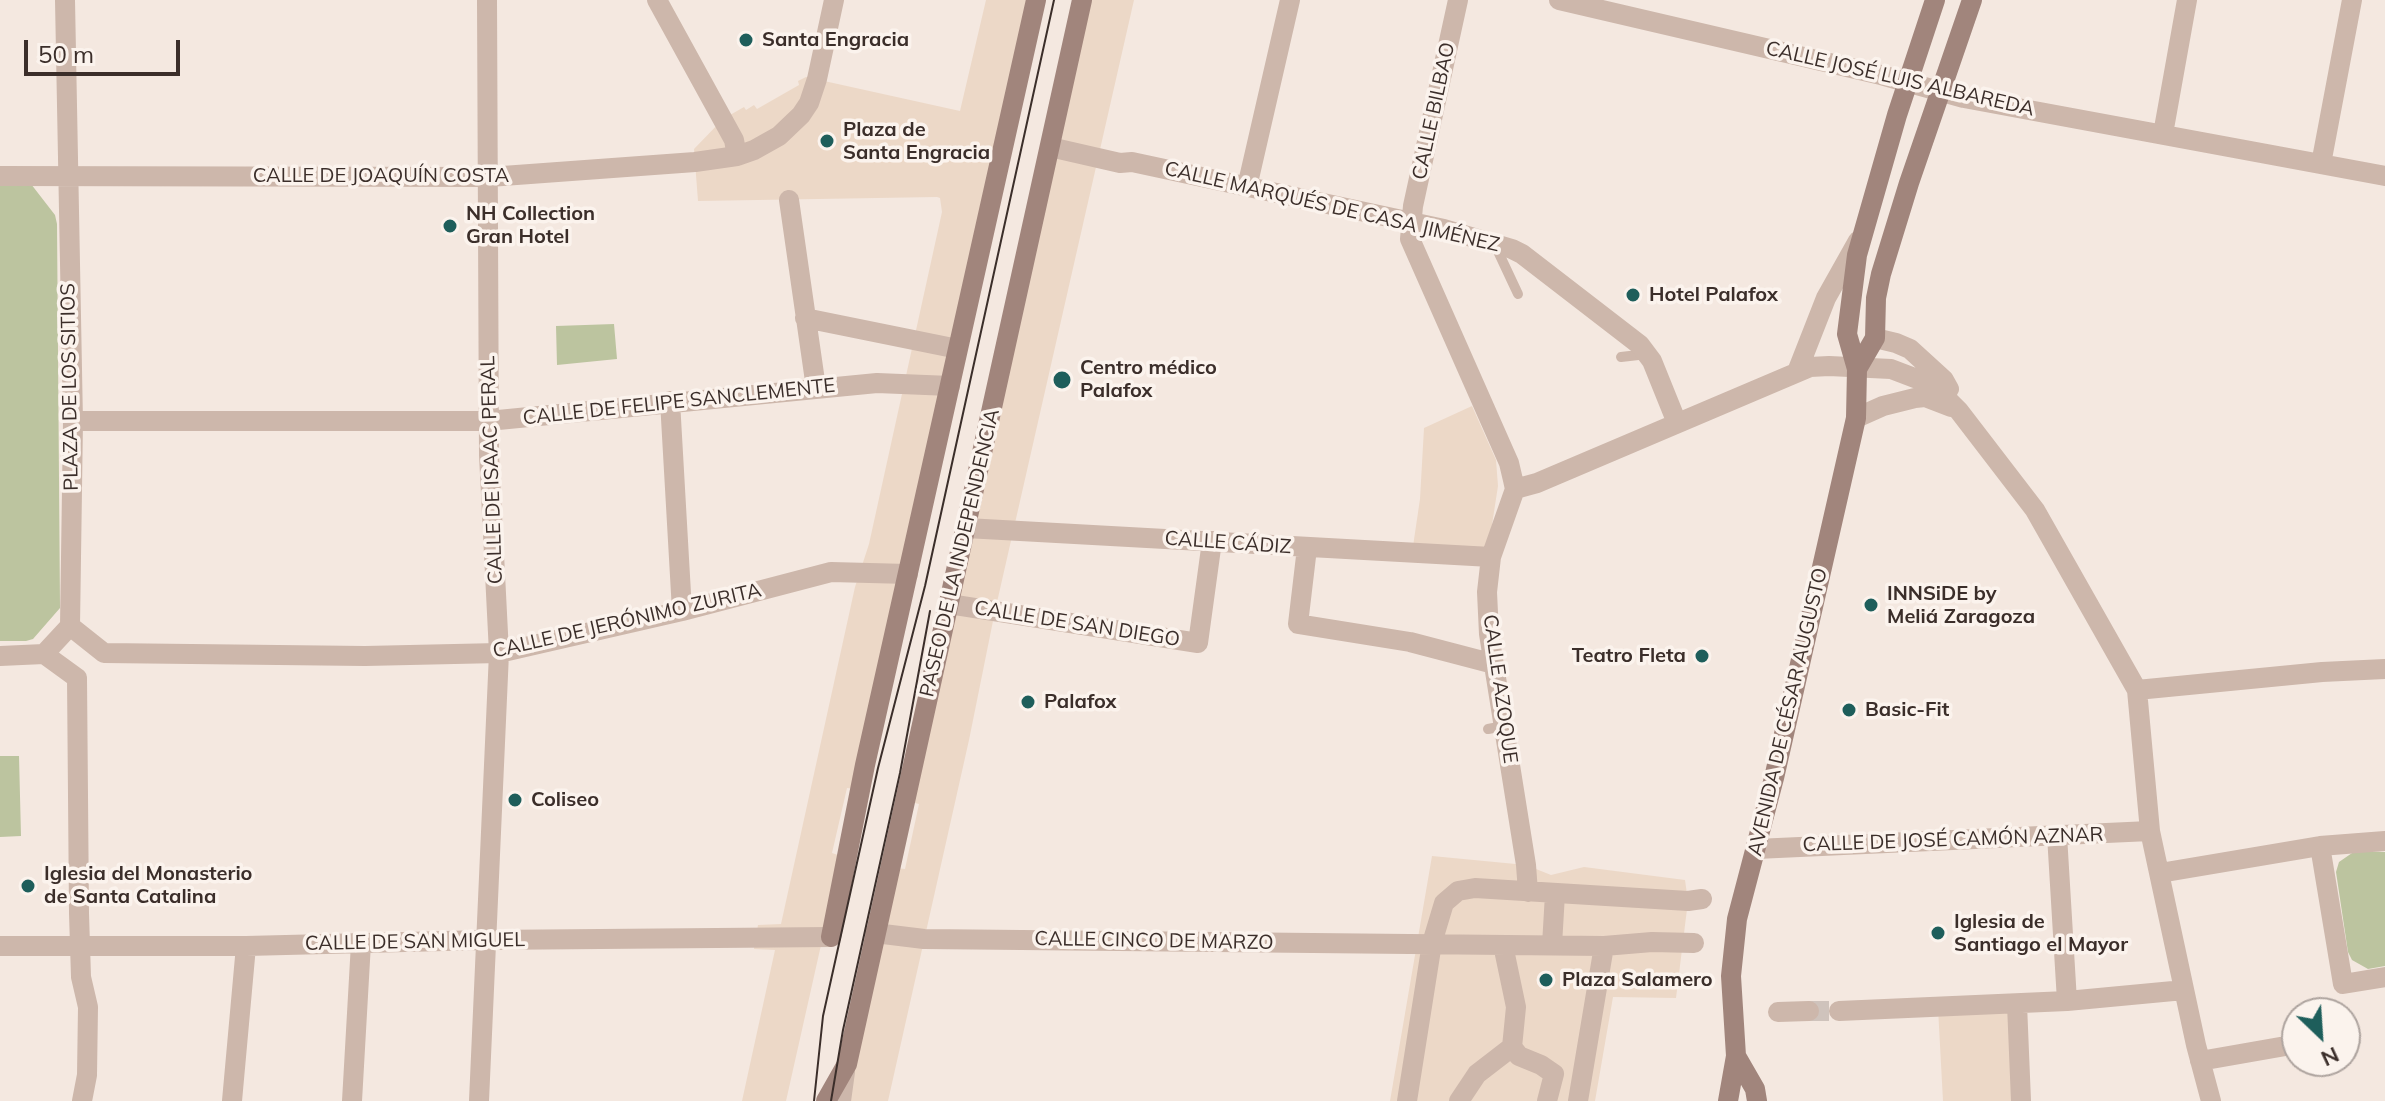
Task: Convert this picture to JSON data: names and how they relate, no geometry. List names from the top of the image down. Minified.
{"streets":{"street":["CALLE JOSÉ LUIS ALBAREDA","CALLE BILBAO","CALLE DE JOAQUÍN COSTA","CALLE MARQUÉS DE CASA JIMÉNEZ","PLAZA DE LOS SITIOS","CALLE DE FELIPE SANCLEMENTE","CALLE DE ISAAC PERAL","CALLE CÁDIZ","PASEO DE LA INDEPENDENCIA","CALLE DE JERÓNIMO ZURITA","CALLE DE SAN DIEGO","CALLE AZOQUE","AVENIDA DE CÉSAR AUGUSTO","CALLE DE JOSÉ CAMÓN AZNAR","CALLE CINCO DE MARZO","CALLE DE SAN MIGUEL"]},"crossings":[["CALLE JOSÉ LUIS ALBAREDA","AVENIDA DE CÉSAR AUGUSTO"],["CALLE BILBAO","CALLE MARQUÉS DE CASA JIMÉNEZ"],["CALLE BILBAO","CALLE AZOQUE"],["CALLE DE JOAQUÍN COSTA","PLAZA DE LOS SITIOS"],["CALLE DE JOAQUÍN COSTA","CALLE DE ISAAC PERAL"],["CALLE MARQUÉS DE CASA JIMÉNEZ","PASEO DE LA INDEPENDENCIA"],["PLAZA DE LOS SITIOS","CALLE DE FELIPE SANCLEMENTE"],["CALLE DE FELIPE SANCLEMENTE","CALLE DE ISAAC PERAL"],["CALLE DE ISAAC PERAL","CALLE DE JERÓNIMO ZURITA"],["CALLE DE ISAAC PERAL","CALLE DE SAN MIGUEL"],["CALLE CÁDIZ","PASEO DE LA INDEPENDENCIA"],["CALLE CÁDIZ","CALLE DE SAN DIEGO"],["CALLE CÁDIZ","CALLE AZOQUE"],["PASEO DE LA INDEPENDENCIA","CALLE DE SAN DIEGO"],["PASEO DE LA INDEPENDENCIA","CALLE CINCO DE MARZO"],["CALLE DE JERÓNIMO ZURITA","CALLE DE SAN MIGUEL"],["AVENIDA DE CÉSAR AUGUSTO","CALLE DE JOSÉ CAMÓN AZNAR"]],"places":["Santa Engracia","Plaza de Santa Engracia","NH Collection Gran Hotel","Hotel Palafox","Centro médico Palafox","INNSiDE by Meliá Zaragoza","Teatro Fleta","Palafox","Basic-Fit","Coliseo","Iglesia del Monasterio de Santa Catalina","Iglesia de Santiago el Mayor","Plaza Salamero"],"scale_bar":"50 m","north":"bottom right"}
